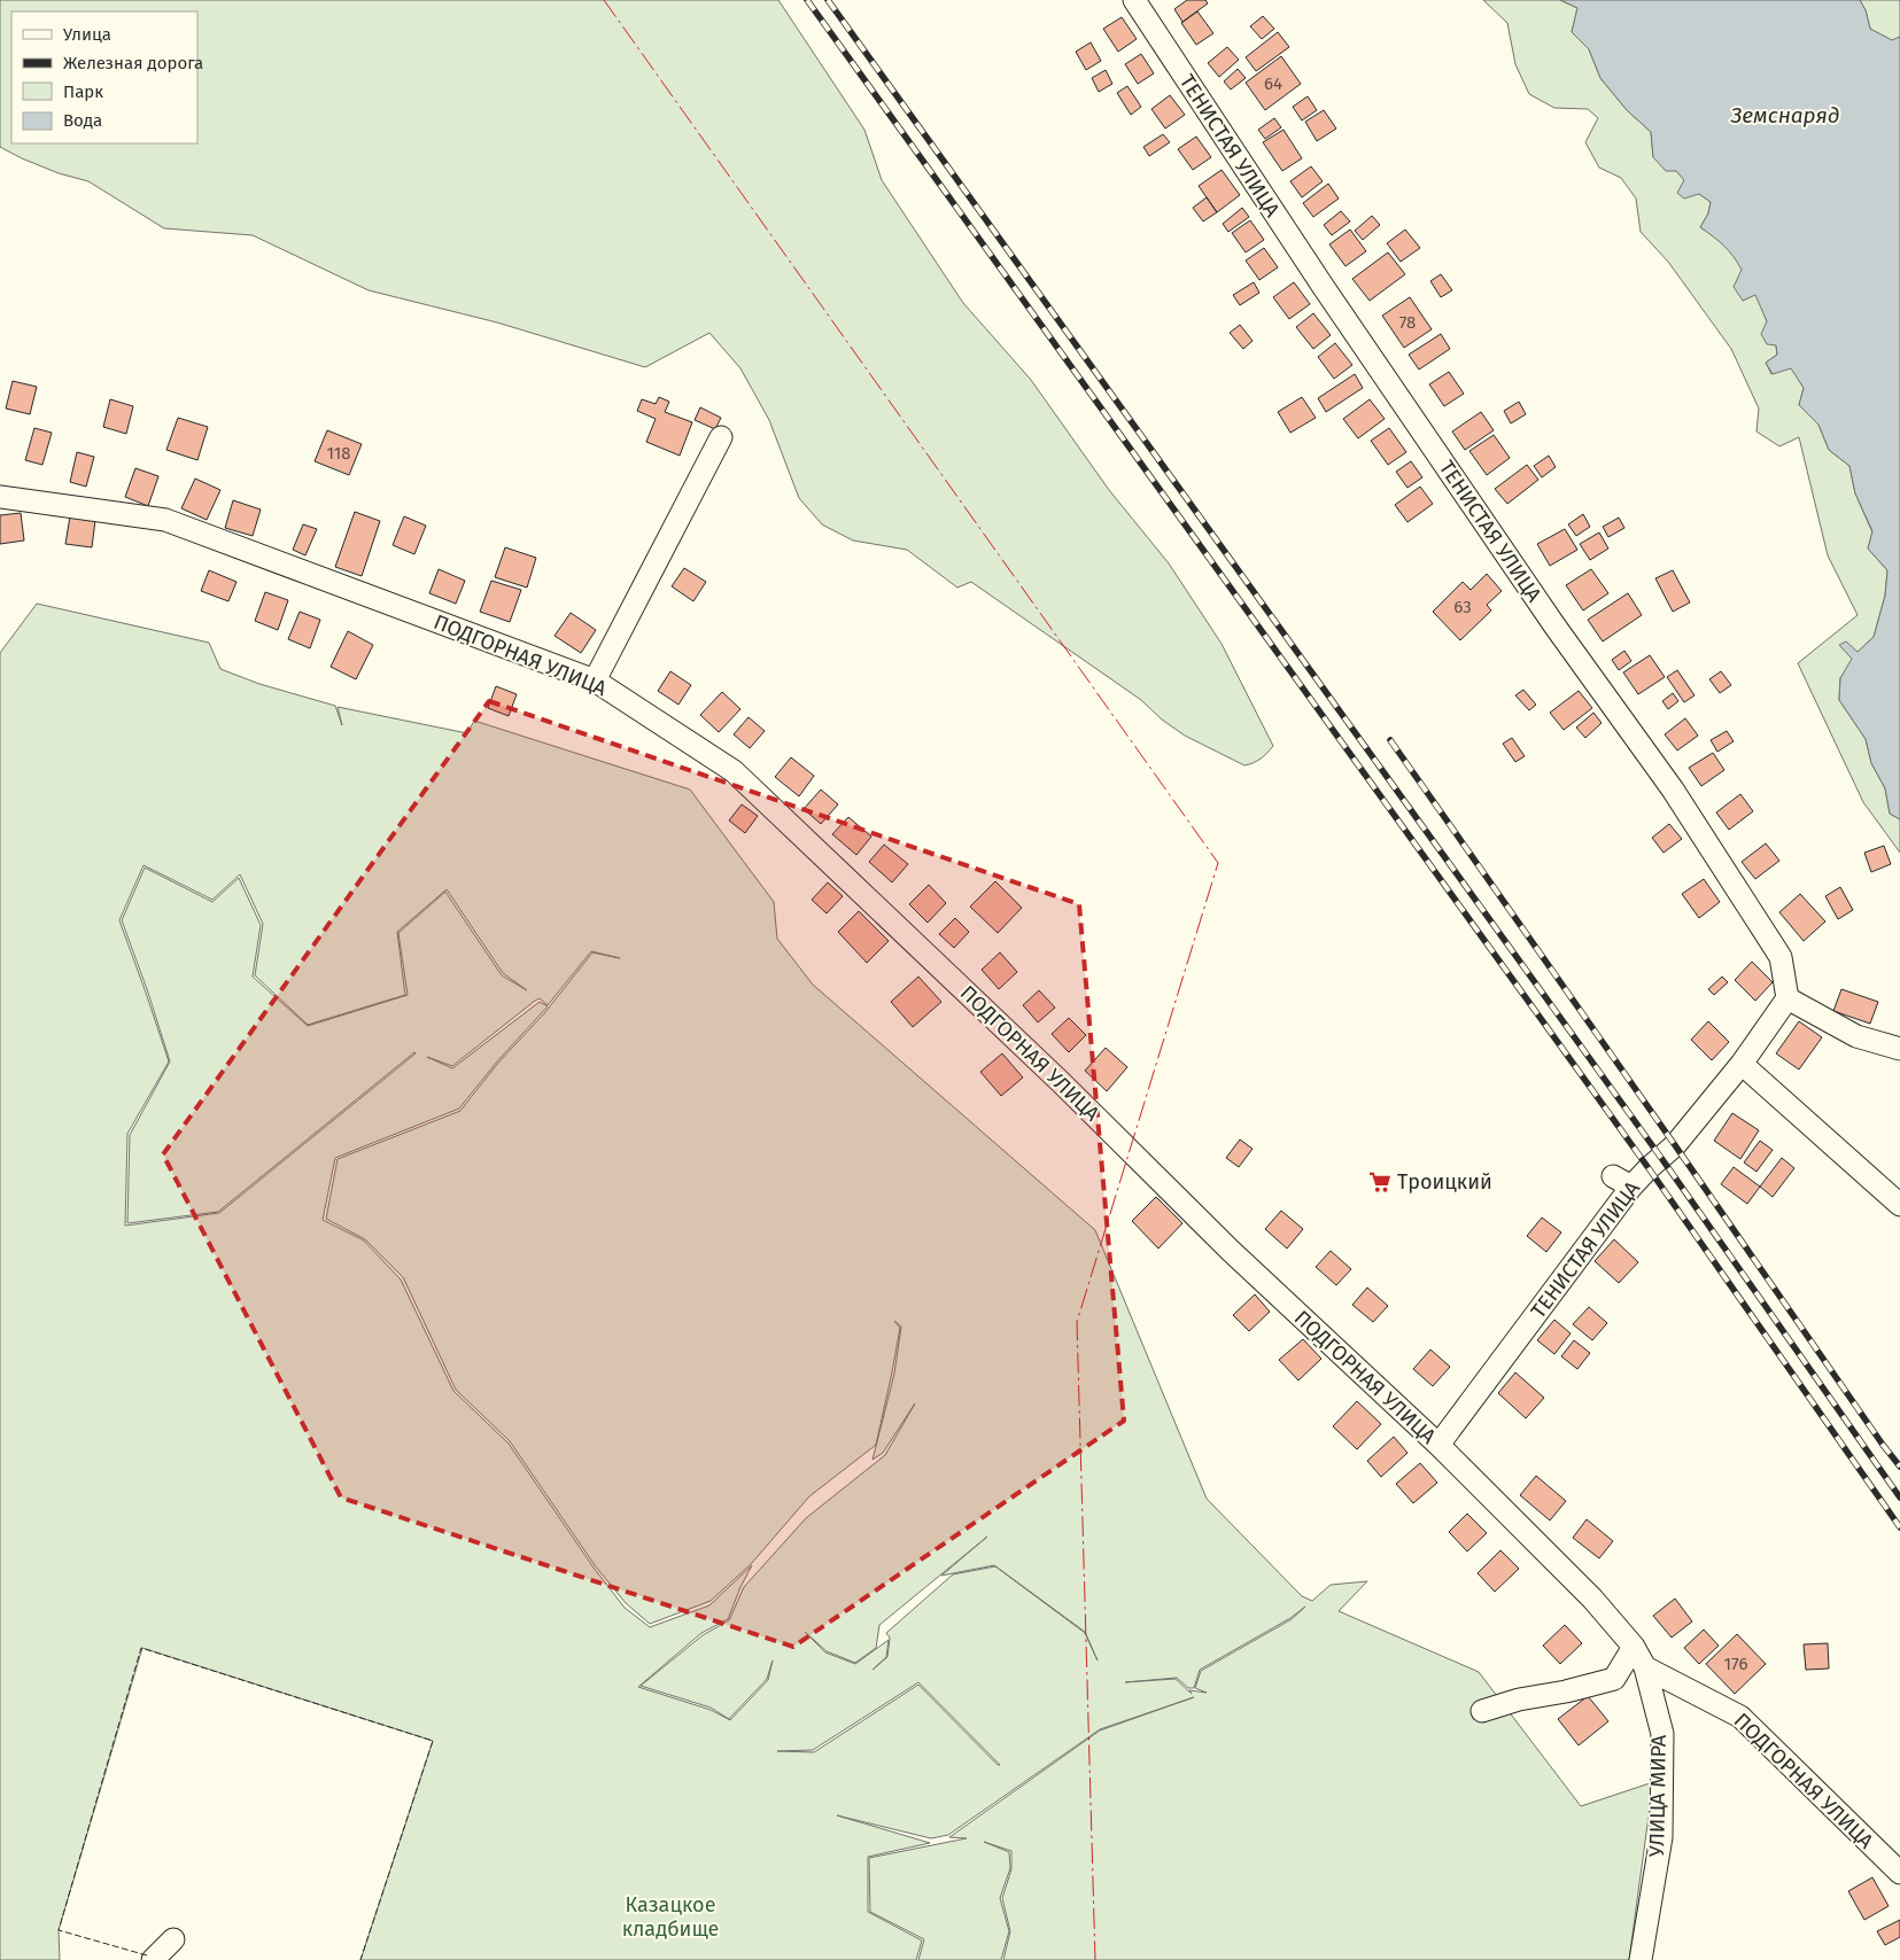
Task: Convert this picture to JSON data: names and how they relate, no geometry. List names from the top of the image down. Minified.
{"streets":{"street":["ТЕНИСТАЯ УЛИЦА","ПОДГОРНАЯ УЛИЦА","УЛИЦА МИРА"]},"crossings":[["ТЕНИСТАЯ УЛИЦА","ПОДГОРНАЯ УЛИЦА"],["ПОДГОРНАЯ УЛИЦА","УЛИЦА МИРА"]],"water":["Земснаряд"],"parks":["Казацкое кладбище"],"places":{"supermarket":["Троицкий"]},"house_numbers":["64","78","118","63","176"],"legend":["Улица","Железная дорога","Парк","Вода"]}
